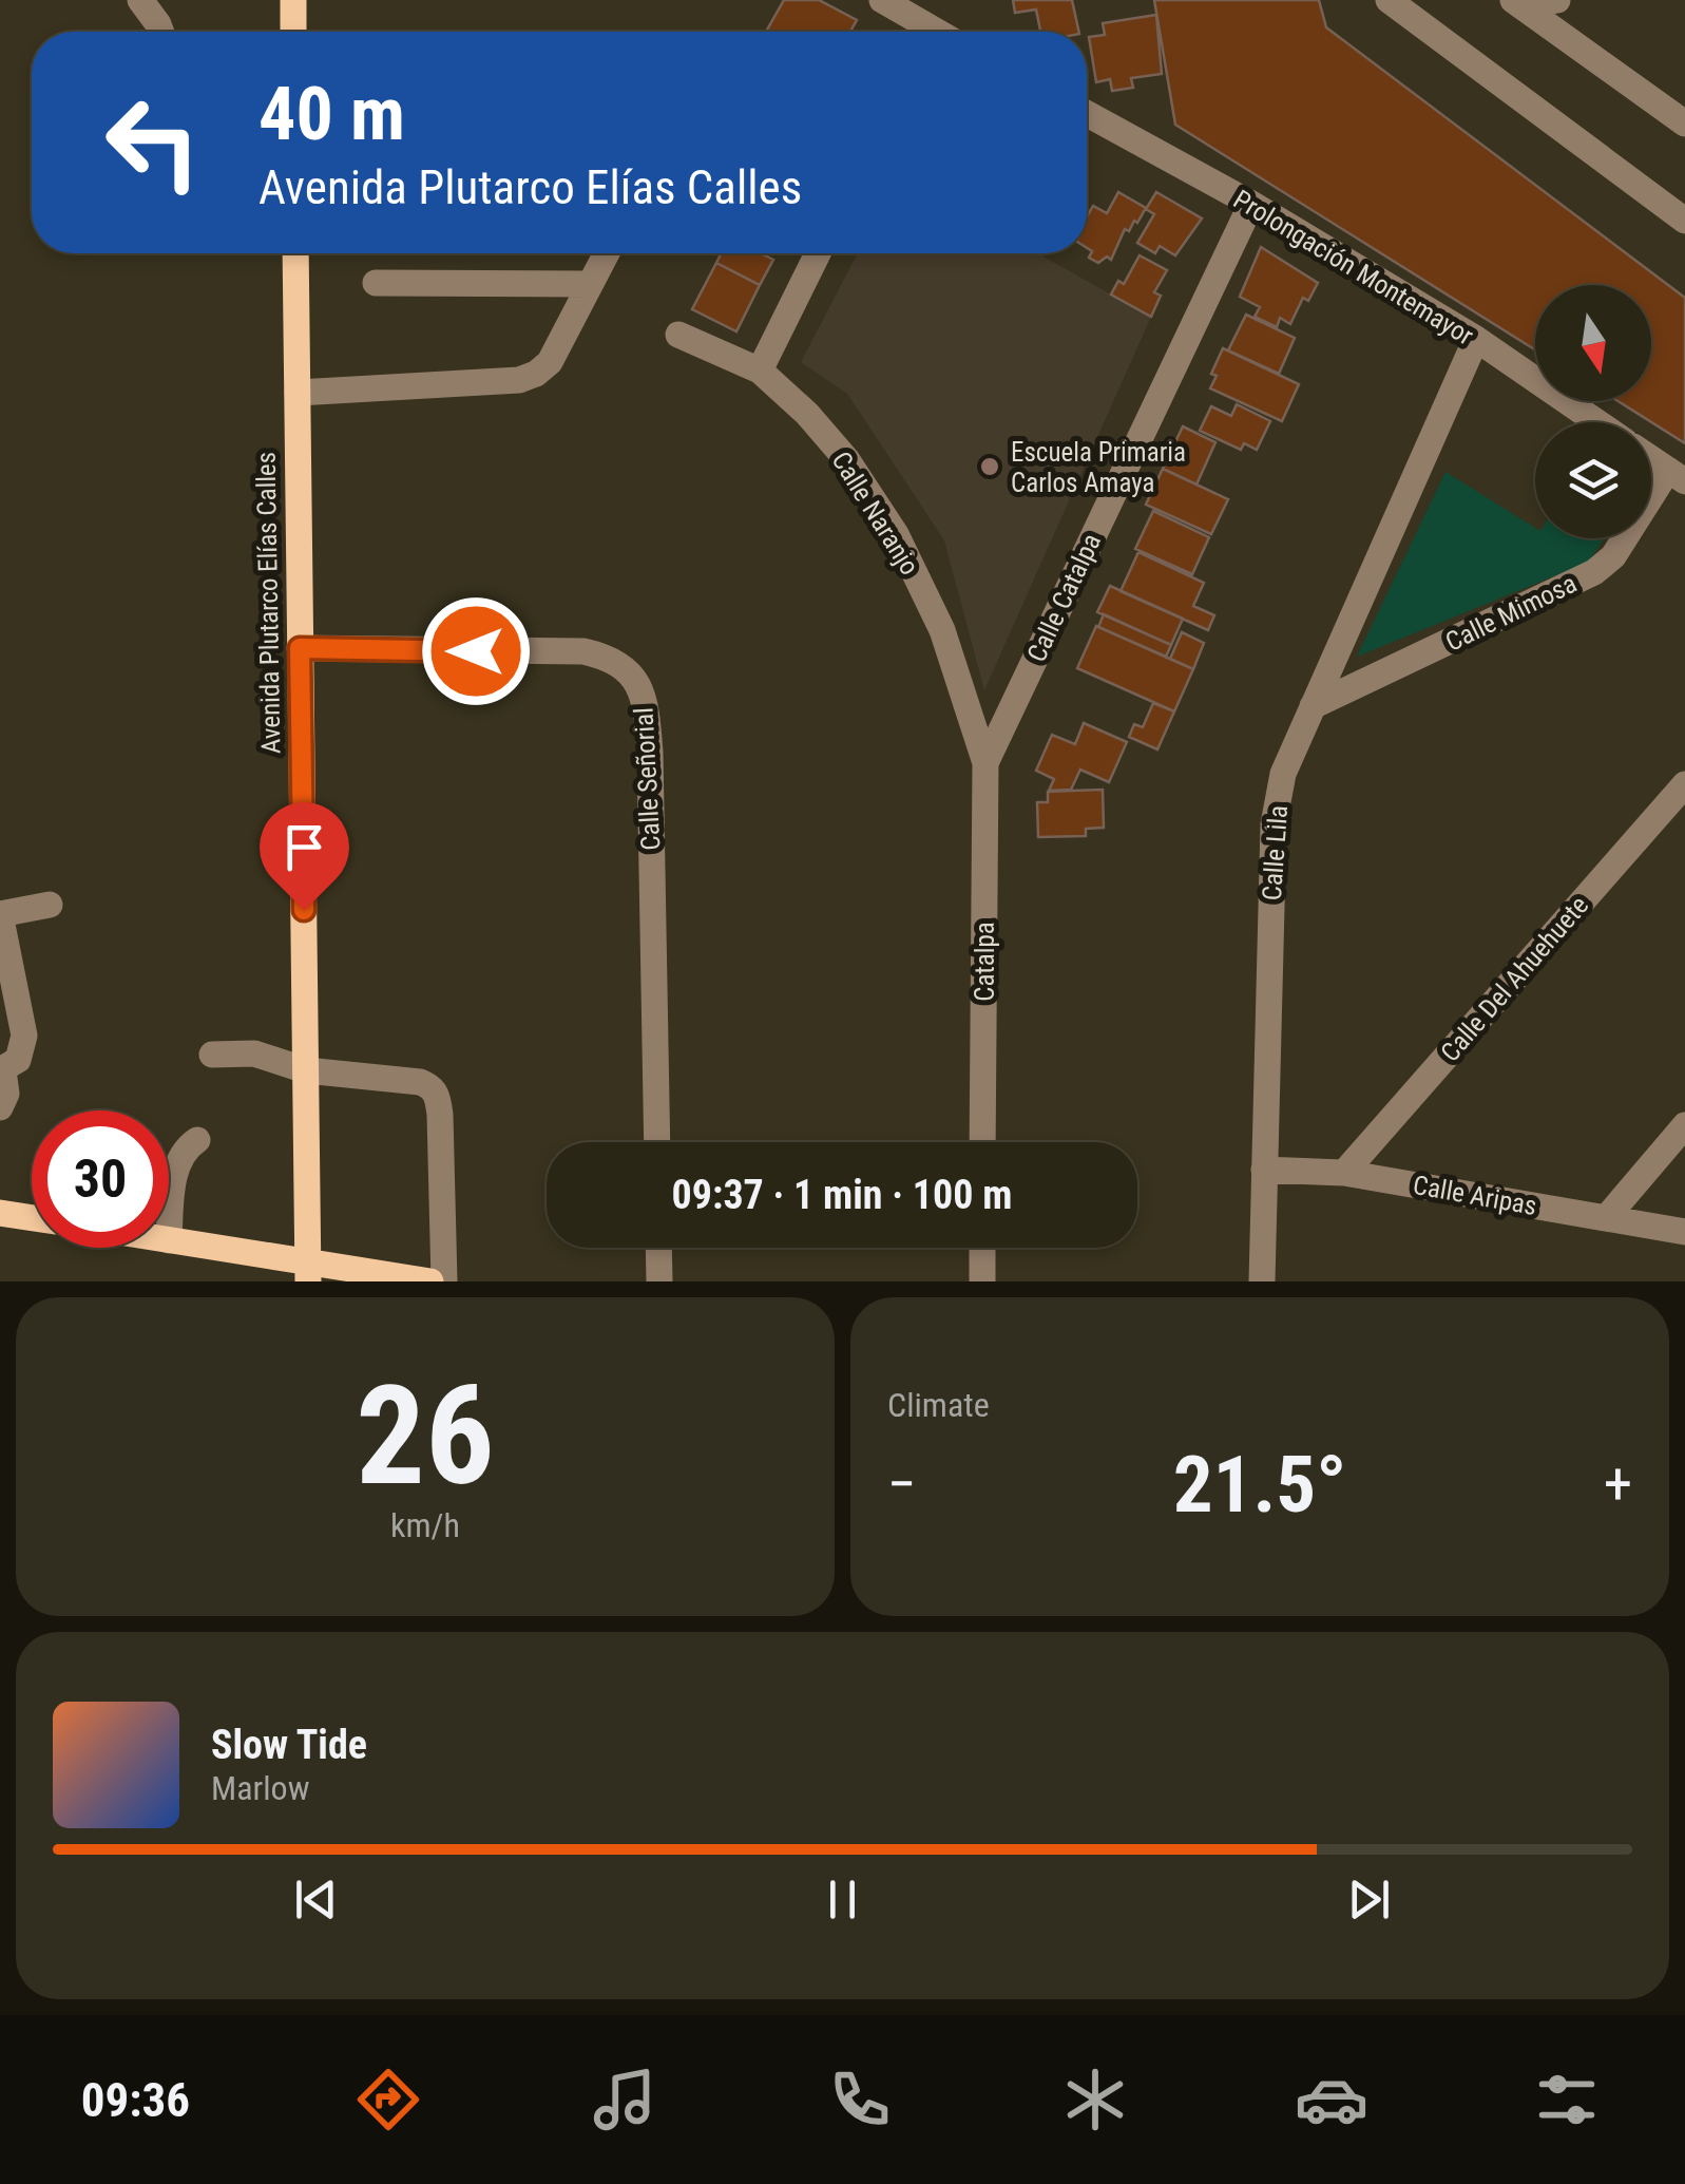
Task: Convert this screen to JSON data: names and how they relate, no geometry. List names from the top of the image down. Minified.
{"streets":{"main road":["Avenida Plutarco Elías Calles"],"street":["Prolongación Montemayor","Calle Naranjo","Calle Catalpa","Calle Mimosa","Calle Señorial","Calle Lila","Catalpa","Calle Del Ahuehuete","Calle Aripas"]},"crossings":[["Prolongación Montemayor","Calle Catalpa"],["Prolongación Montemayor","Calle Lila"],["Calle Naranjo","Calle Catalpa"],["Calle Naranjo","Catalpa"],["Calle Catalpa","Catalpa"],["Avenida Plutarco Elías Calles","Calle Señorial"],["Calle Mimosa","Calle Lila"],["Calle Lila","Calle Aripas"],["Calle Del Ahuehuete","Calle Aripas"]],"places":["Escuela Primaria Carlos Amaya"],"north":"bottom","page":{"turn":["40 m","Avenida Plutarco Elías Calles"],"limit":"30","trip":"09:37 · 1 min · 100 m","tile":[["26","km/h"],"Climate"],"heat":["−","21.5°","+"],"song":["Slow Tide","Marlow"],"tabs":"09:36"}}
